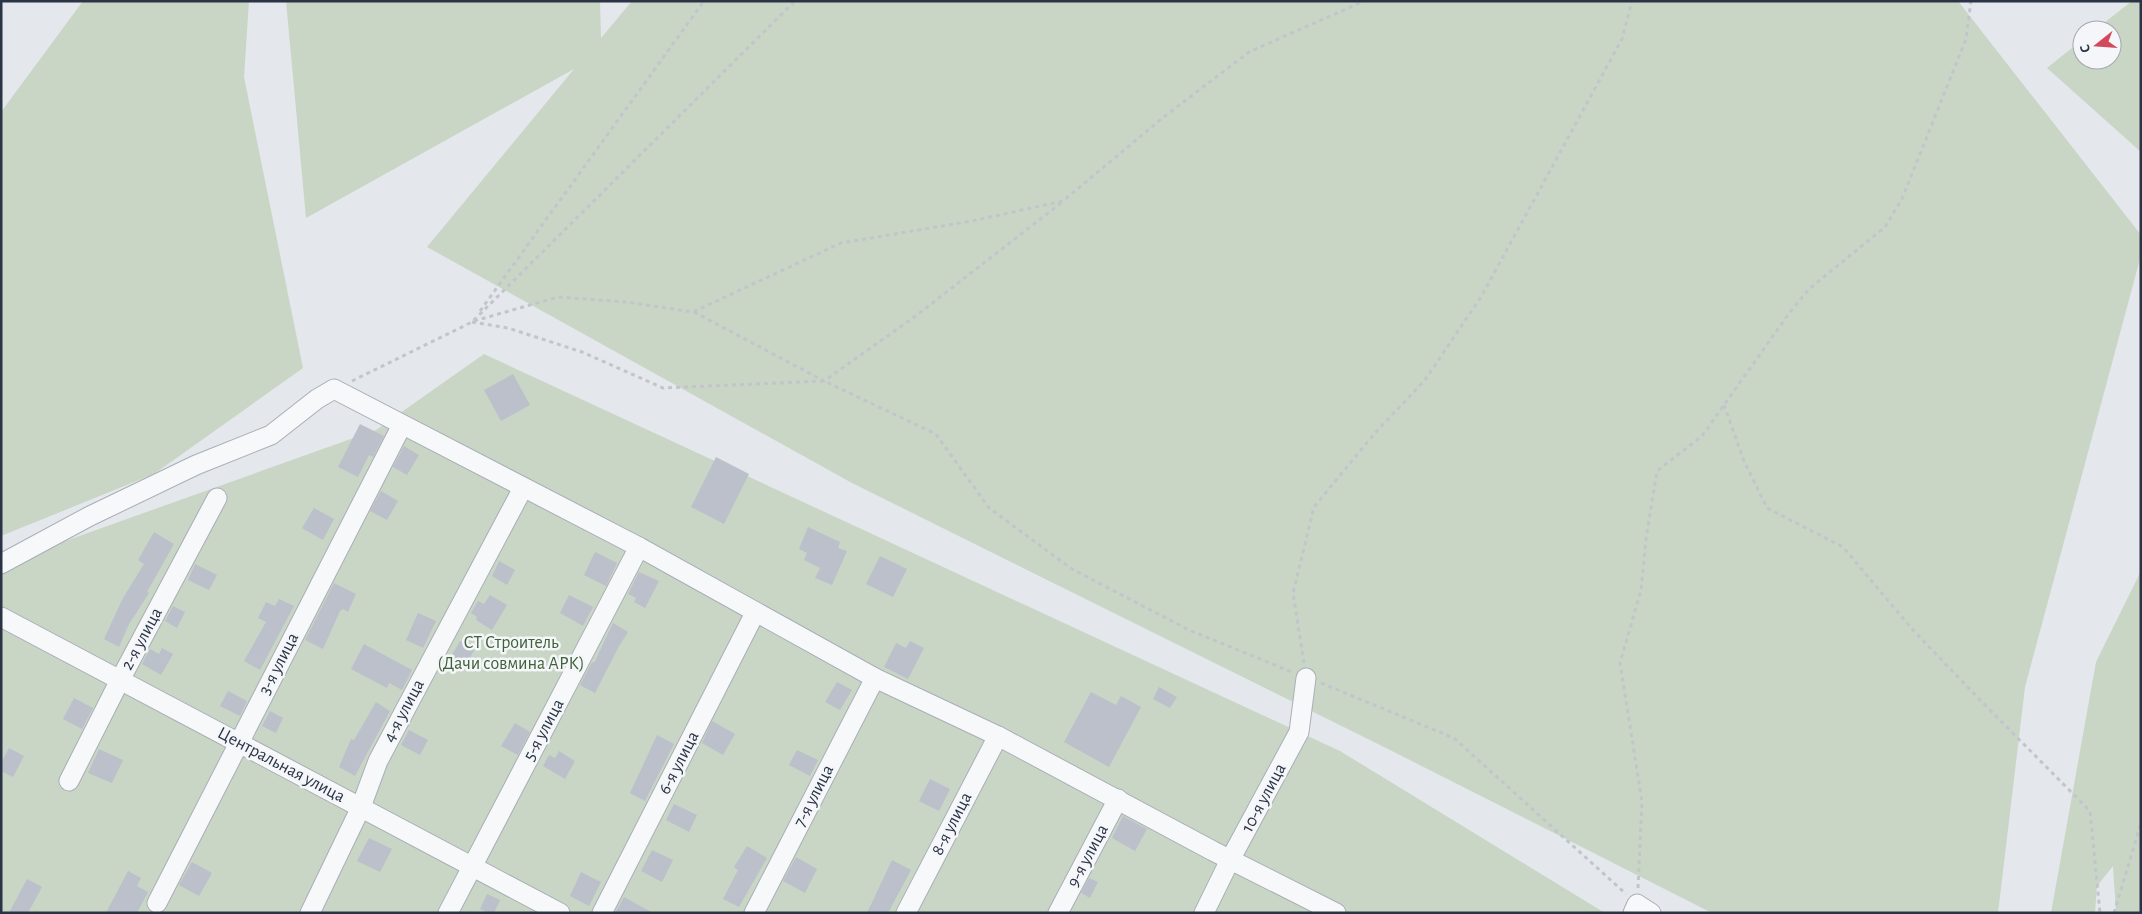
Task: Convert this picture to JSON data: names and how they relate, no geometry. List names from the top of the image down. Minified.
{"streets":{"street":["2-я улица","3-я улица","4-я улица","5-я улица","6-я улица","Центральная улица","7-я улица","10-я улица","8-я улица","9-я улица"]},"crossings":[["2-я улица","Центральная улица"],["3-я улица","Центральная улица"],["4-я улица","Центральная улица"],["5-я улица","Центральная улица"]],"parks":["СТ Строитель (Дачи совмина АРК)"],"north":"left"}
